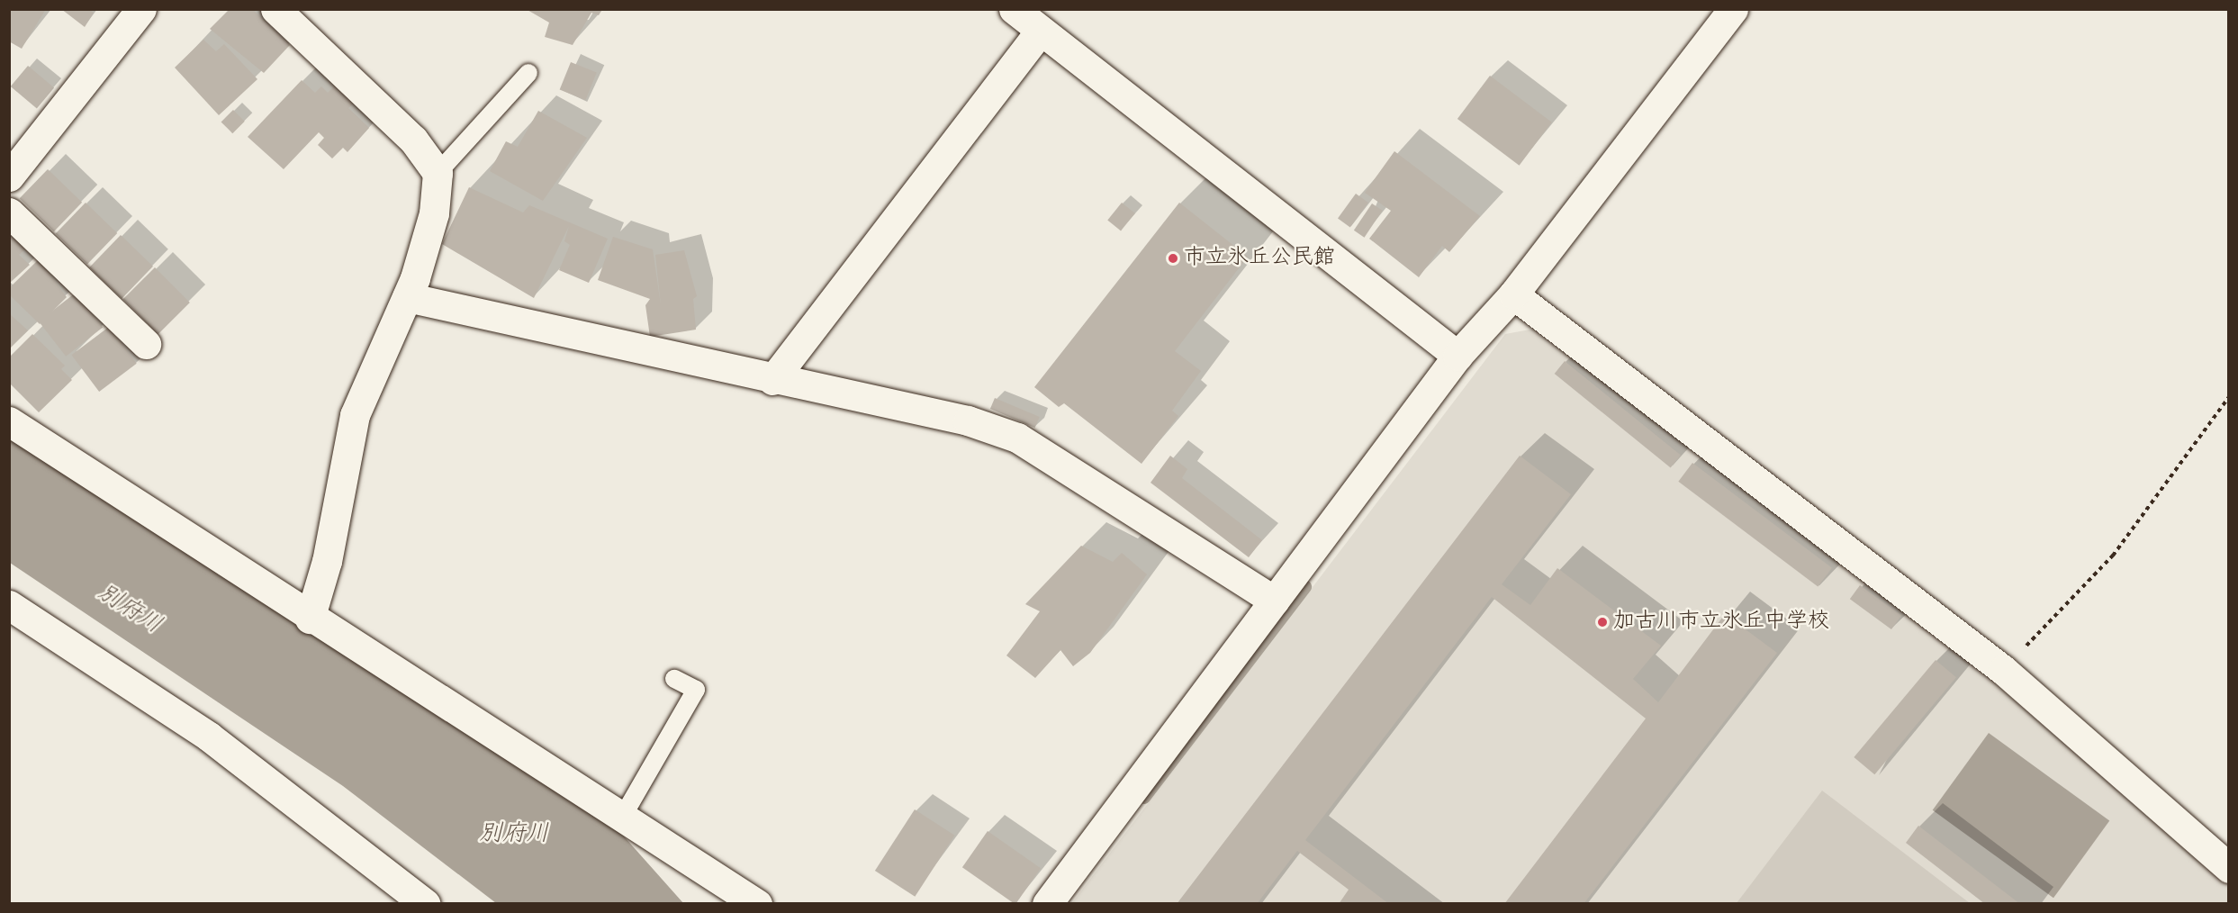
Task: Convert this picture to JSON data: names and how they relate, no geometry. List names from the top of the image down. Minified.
{"water":["別府川"],"places":["市立氷丘公民館","加古川市立氷丘中学校"]}
